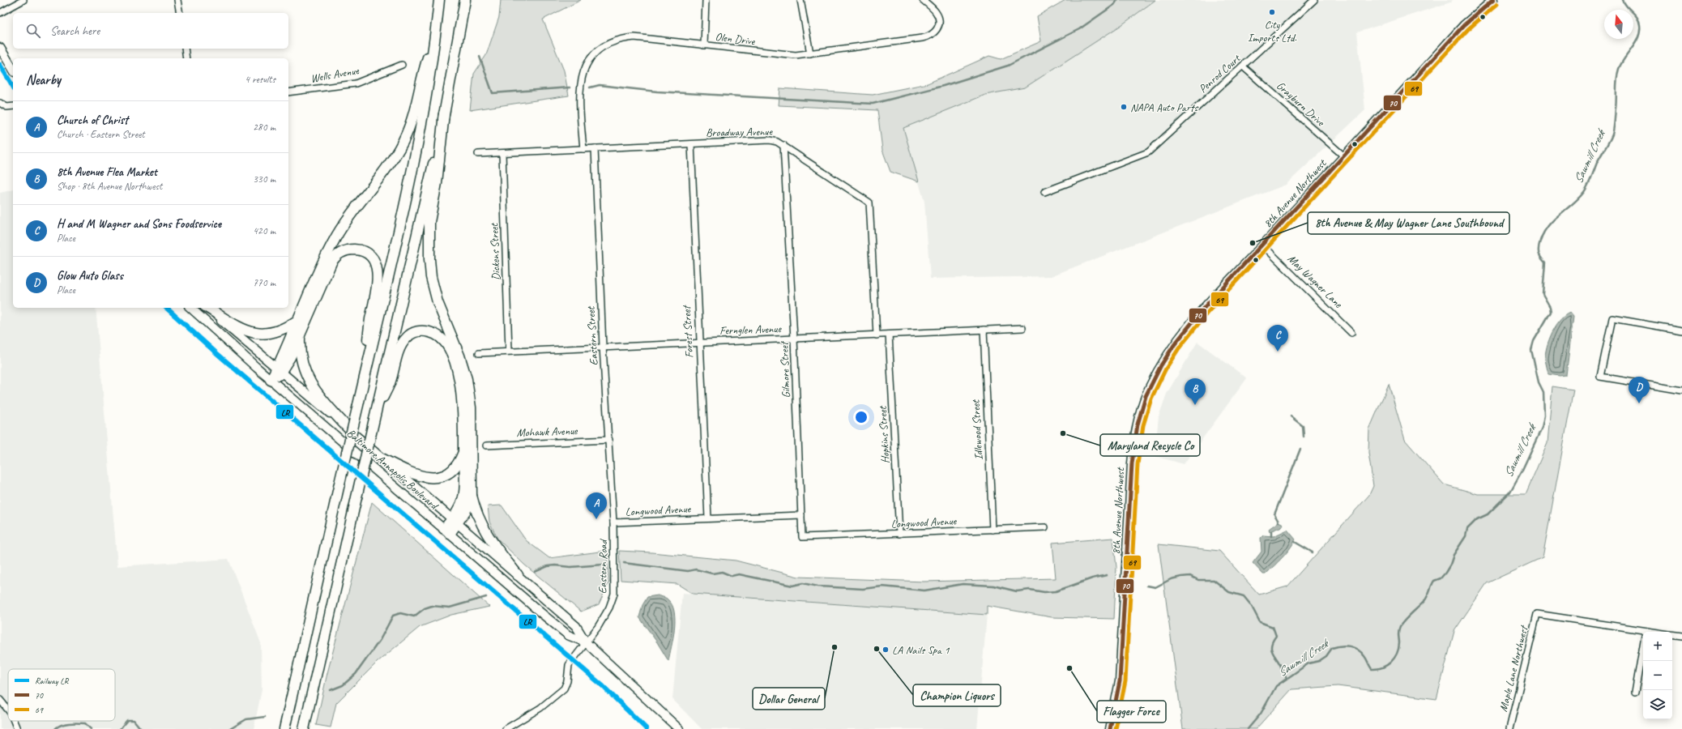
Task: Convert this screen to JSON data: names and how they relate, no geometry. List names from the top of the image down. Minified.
{"streets":{"main road":["8th Avenue Northwest","Baltimore Annapolis Boulevard"],"street":["Olen Drive","Penrod Court","Wells Avenue","Grayburn Drive","Broadway Avenue","Dickens Street","May Wagner Lane","Fernglen Avenue","Forest Street","Eastern Street","Gilmore Street","Idlewood Street","Mohawk Avenue","Hopkins Street","Longwood Avenue","Eastern Road","Maple Lane Northwest"]},"crossings":[["Olen Drive","Broadway Avenue"],["Penrod Court","Grayburn Drive"],["Grayburn Drive","8th Avenue Northwest"],["Broadway Avenue","Dickens Street"],["Broadway Avenue","Fernglen Avenue"],["Broadway Avenue","Forest Street"],["Broadway Avenue","Eastern Street"],["Broadway Avenue","Gilmore Street"],["8th Avenue Northwest","May Wagner Lane"],["Dickens Street","Fernglen Avenue"],["Fernglen Avenue","Forest Street"],["Fernglen Avenue","Eastern Street"],["Fernglen Avenue","Gilmore Street"],["Fernglen Avenue","Idlewood Street"],["Fernglen Avenue","Hopkins Street"],["Forest Street","Longwood Avenue"],["Eastern Street","Mohawk Avenue"],["Eastern Street","Longwood Avenue"],["Eastern Street","Eastern Road"],["Gilmore Street","Longwood Avenue"],["Idlewood Street","Longwood Avenue"],["Hopkins Street","Longwood Avenue"],["Baltimore Annapolis Boulevard","Eastern Road"],["Longwood Avenue","Eastern Road"]],"water":["Sawmill Creek"],"places":["City Imports Ltd.","NAPA Auto Parts","8th Avenue & May Wagner Lane Southbound","Maryland Recycle Co","Dollar General","Champion Liquors","LA Nails Spa 1","Flagger Force"],"lines":["transit line 70","transit line 69","rail line LR"],"legend":["Railway LR","70","69"],"north":"top","page":{"search":"Search here","heading":["Nearby","4 results"],"list":[{"mark":"A","name":"Church of Christ","note":"Church · Eastern Street","value":"280 m"},{"mark":"B","name":"8th Avenue Flea Market","note":"Shop · 8th Avenue Northwest","value":"330 m"},{"mark":"C","name":"H and M Wagner and Sons Foodservice","note":"Place","value":"420 m"},{"mark":"D","name":"Glow Auto Glass","note":"Place","value":"770 m"}],"pins":["C","D","B","A"],"map_buttons":["+","−"]}}
